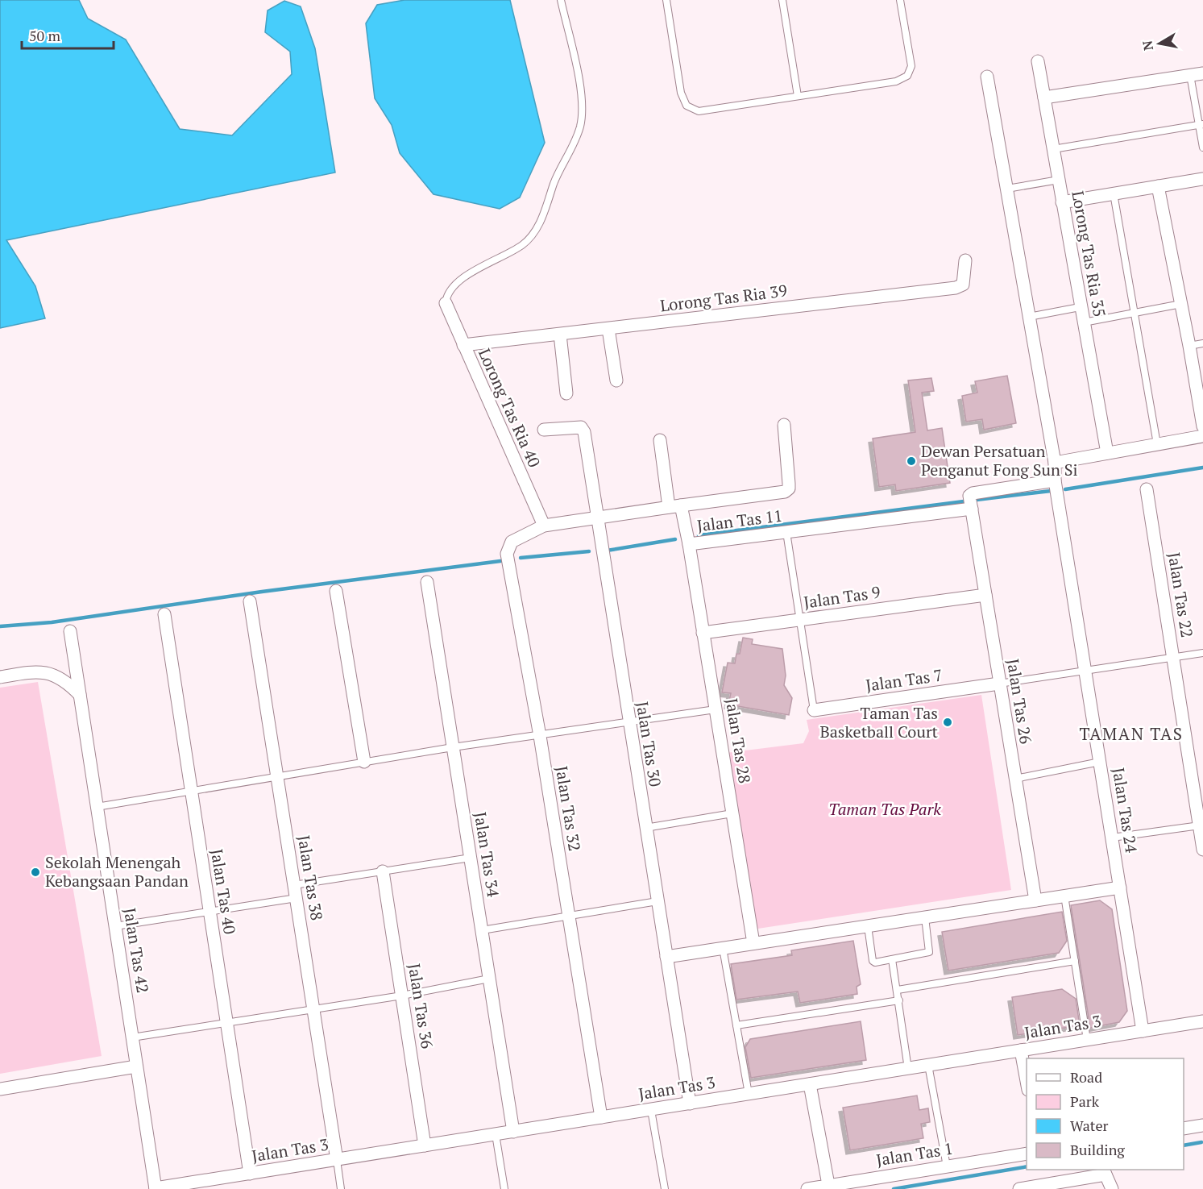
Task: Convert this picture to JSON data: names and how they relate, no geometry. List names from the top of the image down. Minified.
{"streets":{"street":["Lorong Tas Ria 35","Lorong Tas Ria 39","Lorong Tas Ria 40","Jalan Tas 11","Jalan Tas 22","Jalan Tas 9","Jalan Tas 7","Jalan Tas 26","Jalan Tas 28","Jalan Tas 30","Jalan Tas 32","Jalan Tas 24","Jalan Tas 34","Jalan Tas 38","Jalan Tas 40","Jalan Tas 42","Jalan Tas 36","Jalan Tas 3","Jalan Tas 1"]},"crossings":[["Lorong Tas Ria 39","Lorong Tas Ria 40"],["Lorong Tas Ria 40","Jalan Tas 32"],["Jalan Tas 11","Jalan Tas 26"],["Jalan Tas 11","Jalan Tas 28"],["Jalan Tas 9","Jalan Tas 26"],["Jalan Tas 9","Jalan Tas 28"],["Jalan Tas 7","Jalan Tas 26"],["Jalan Tas 30","Jalan Tas 3"],["Jalan Tas 32","Jalan Tas 3"],["Jalan Tas 24","Jalan Tas 3"],["Jalan Tas 34","Jalan Tas 3"],["Jalan Tas 38","Jalan Tas 3"],["Jalan Tas 40","Jalan Tas 3"],["Jalan Tas 42","Jalan Tas 3"],["Jalan Tas 36","Jalan Tas 3"]],"districts":["TAMAN TAS"],"parks":["Taman Tas Park"],"places":["Dewan Persatuan Penganut Fong Sun Si","Taman Tas Basketball Court","Sekolah Menengah Kebangsaan Pandan"],"legend":["Road","Park","Water","Building"],"scale_bar":"50 m","north":"left"}
